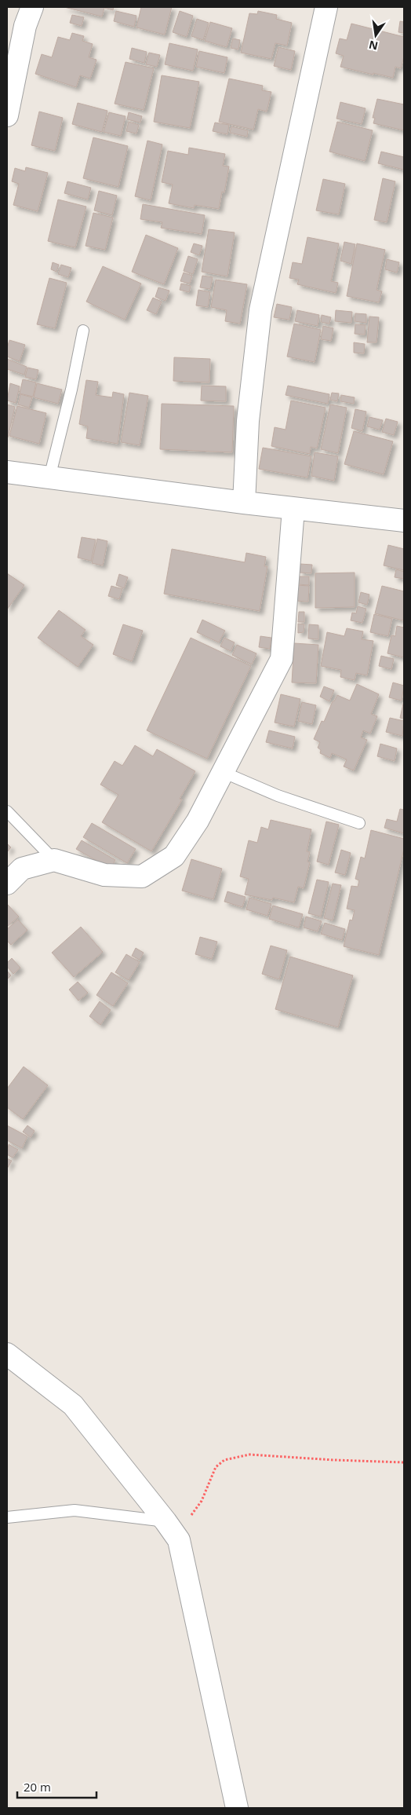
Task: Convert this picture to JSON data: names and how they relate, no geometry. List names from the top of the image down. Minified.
{"scale_bar":"20 m","north":"bottom"}
